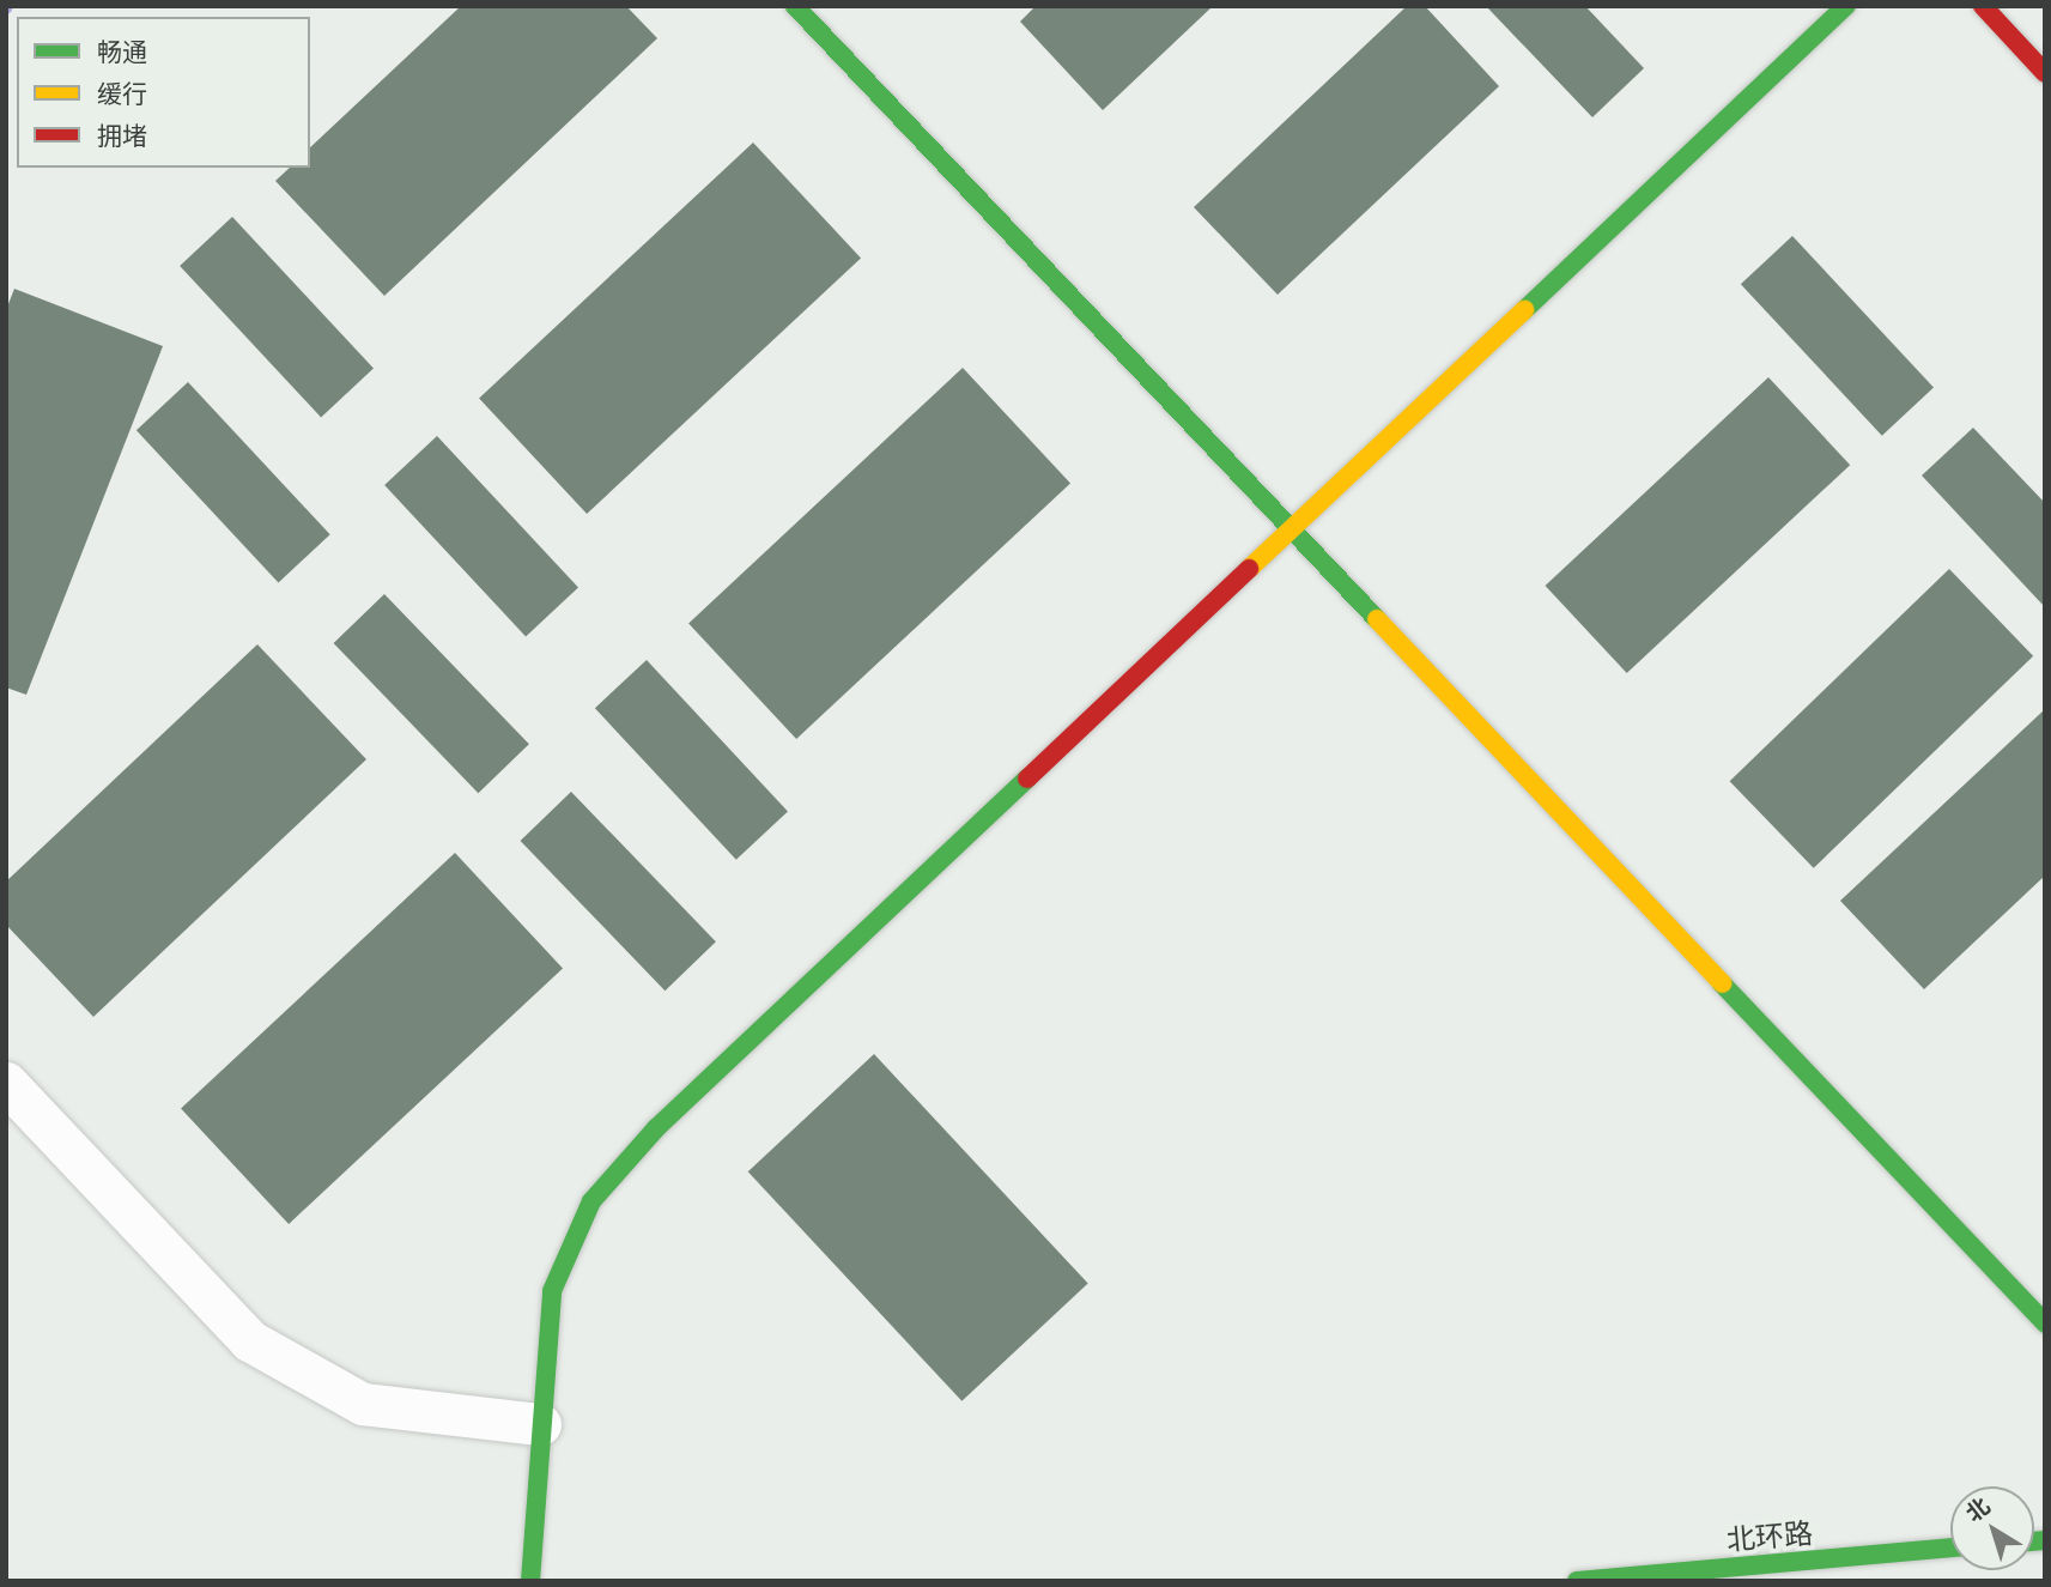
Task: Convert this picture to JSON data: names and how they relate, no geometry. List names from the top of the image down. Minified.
{"streets":{"street":["北环路"]},"legend":["畅通","缓行","拥堵"],"north":"top left"}
